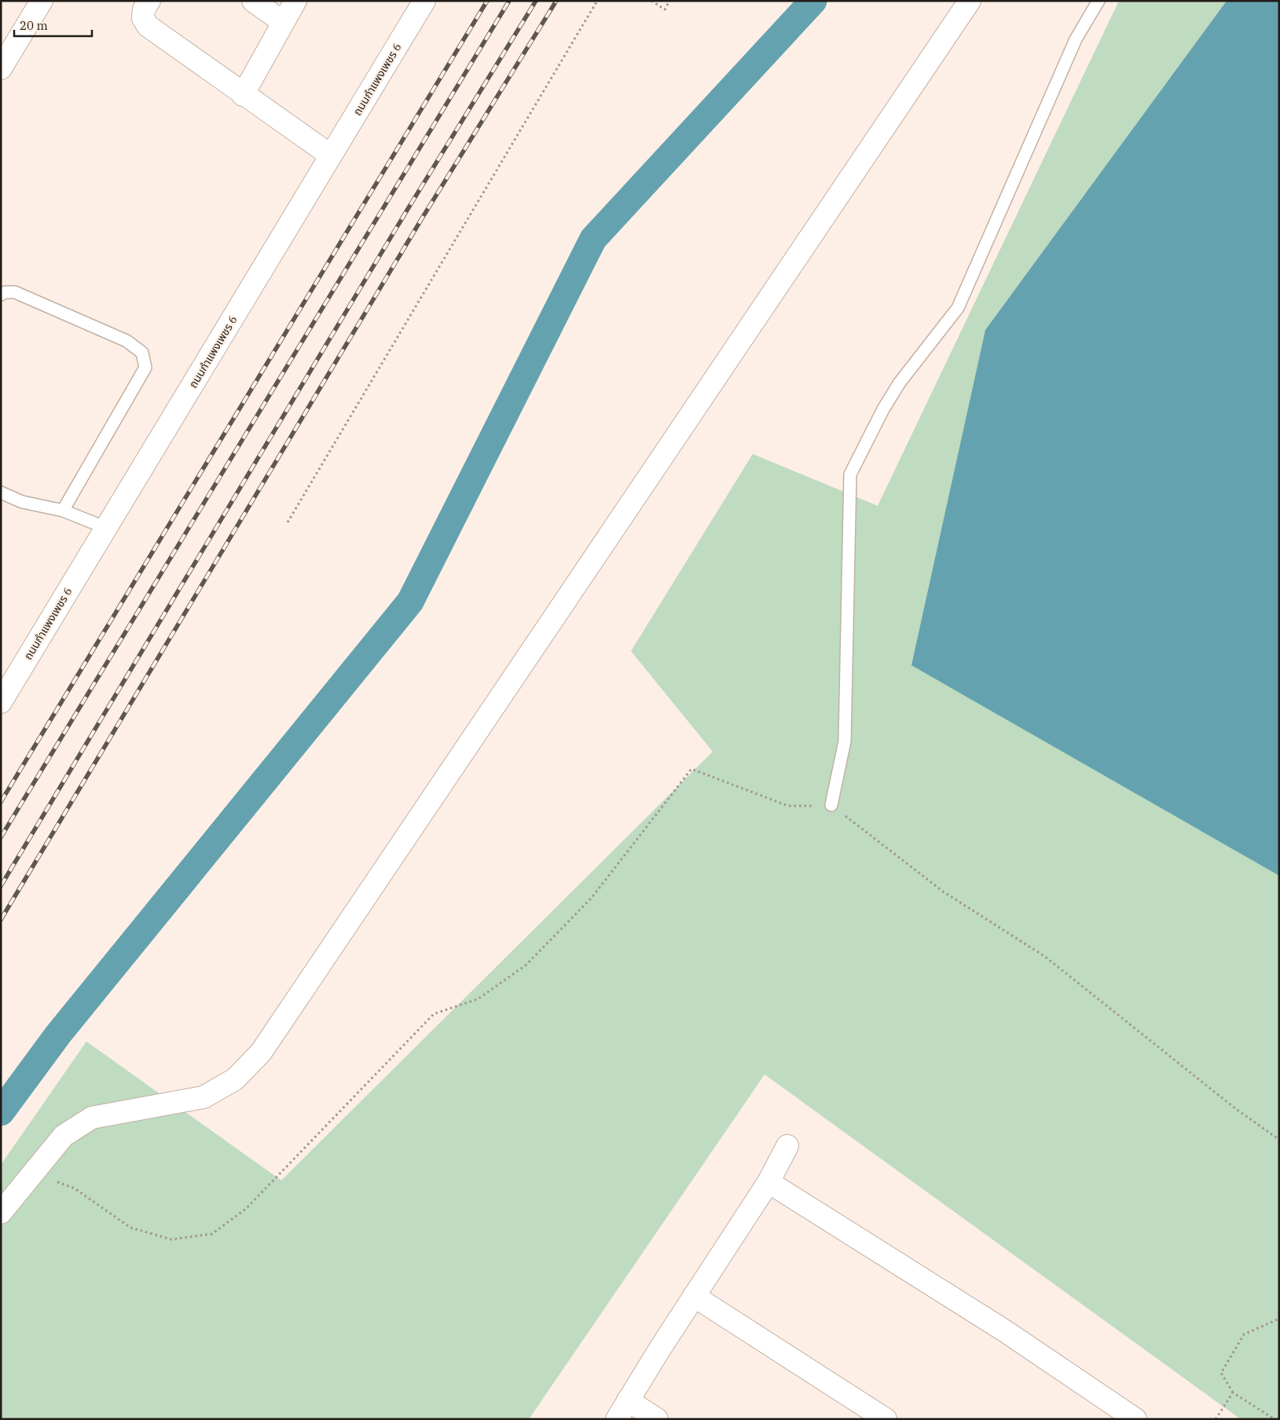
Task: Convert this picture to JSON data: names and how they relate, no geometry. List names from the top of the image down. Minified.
{"streets":{"street":["ถนนกำแพงเพชร 6"]},"scale_bar":"20 m"}
